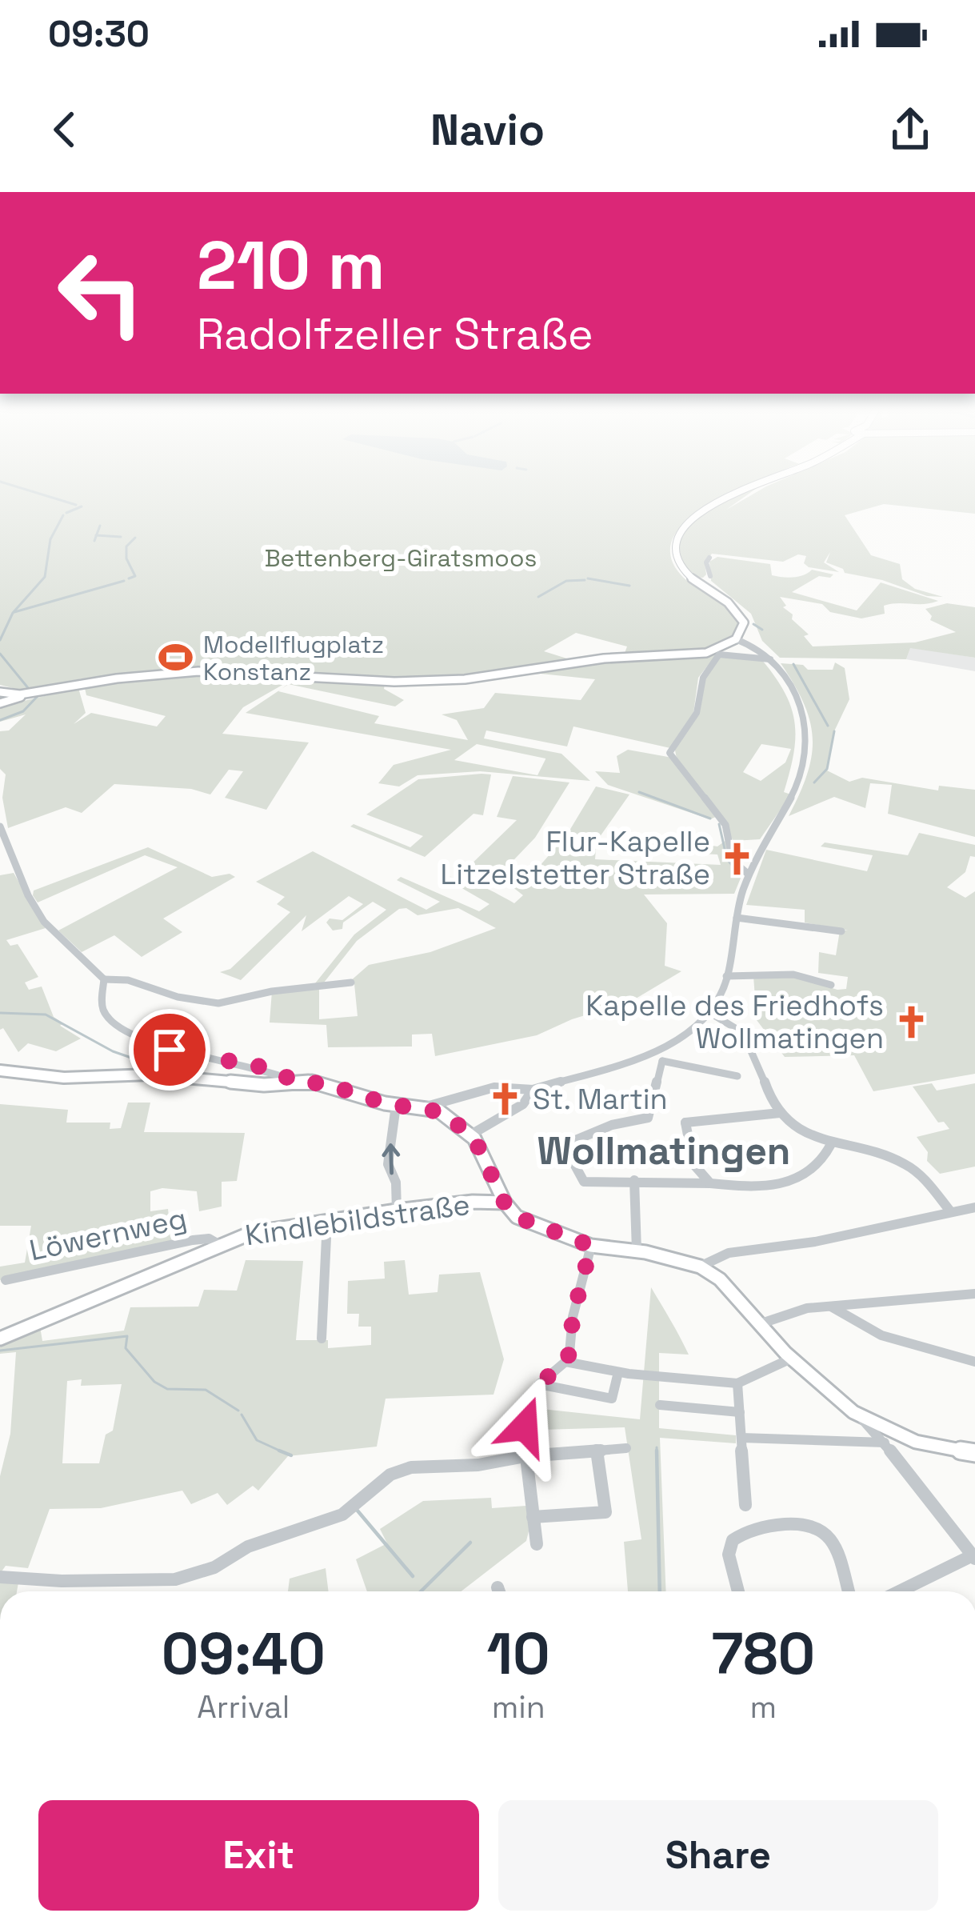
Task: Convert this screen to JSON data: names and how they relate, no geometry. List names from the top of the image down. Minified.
{"streets":{"main road":["Kindlebildstraße"],"street":["Löwernweg"]},"crossings":[["Kindlebildstraße","Löwernweg"]],"districts":["Wollmatingen"],"parks":["Bettenberg-Giratsmoos"],"places":{"sports":["Modellflugplatz Konstanz"],"church":["Flur-Kapelle Litzelstetter Straße","Kapelle des Friedhofs Wollmatingen","St. Martin"]},"page":{"status":"09:30","header":"Navio","turn":["210 m","Radolfzeller Straße"],"eta":["09:40","Arrival","10","min","780","m"],"buttons":["Exit","Share"]}}
